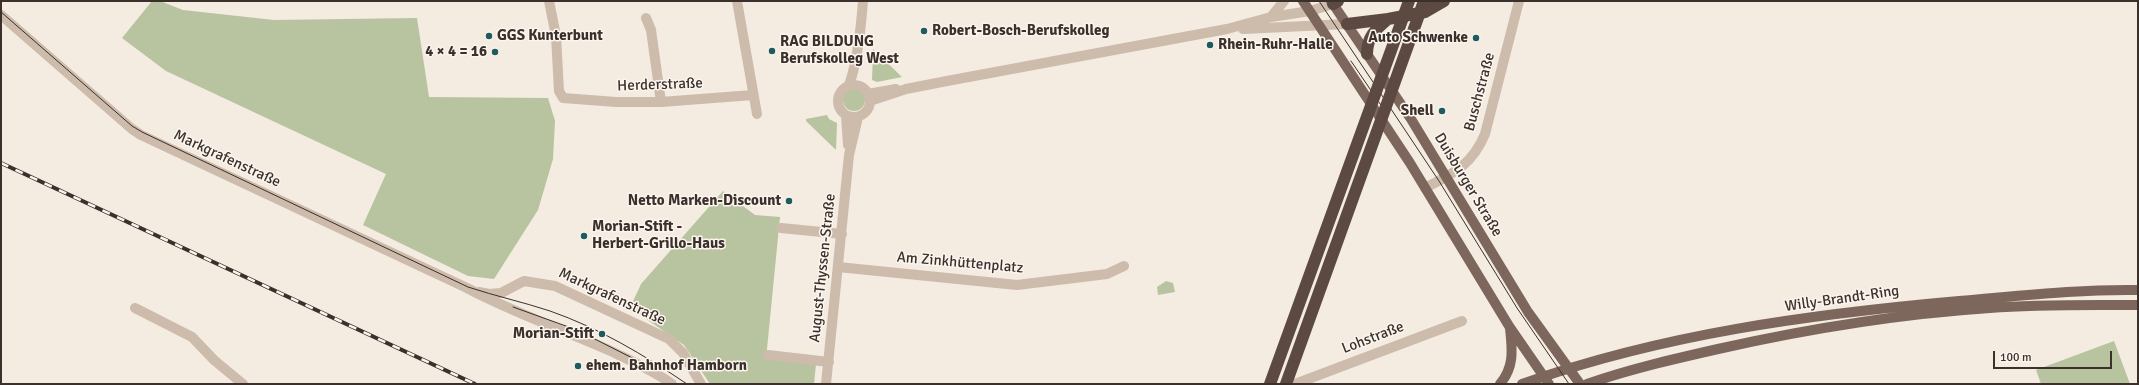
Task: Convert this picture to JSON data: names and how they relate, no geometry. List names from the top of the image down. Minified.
{"streets":{"main road":["Duisburger Straße","Willy-Brandt-Ring"],"street":["Herderstraße","Buschstraße","Markgrafenstraße","Am Zinkhüttenplatz","August-Thyssen-Straße","Lohstraße"]},"crossings":[["Buschstraße","Duisburger Straße"],["Duisburger Straße","Willy-Brandt-Ring"],["Am Zinkhüttenplatz","August-Thyssen-Straße"]],"places":["Robert-Bosch-Berufskolleg","GGS Kunterbunt","Auto Schwenke","Rhein-Ruhr-Halle","RAG BILDUNG Berufskolleg West","4 × 4 = 16","Shell","Netto Marken-Discount","Morian-Stift - Herbert-Grillo-Haus","Morian-Stift","ehem. Bahnhof Hamborn"],"scale_bar":"100 m"}
